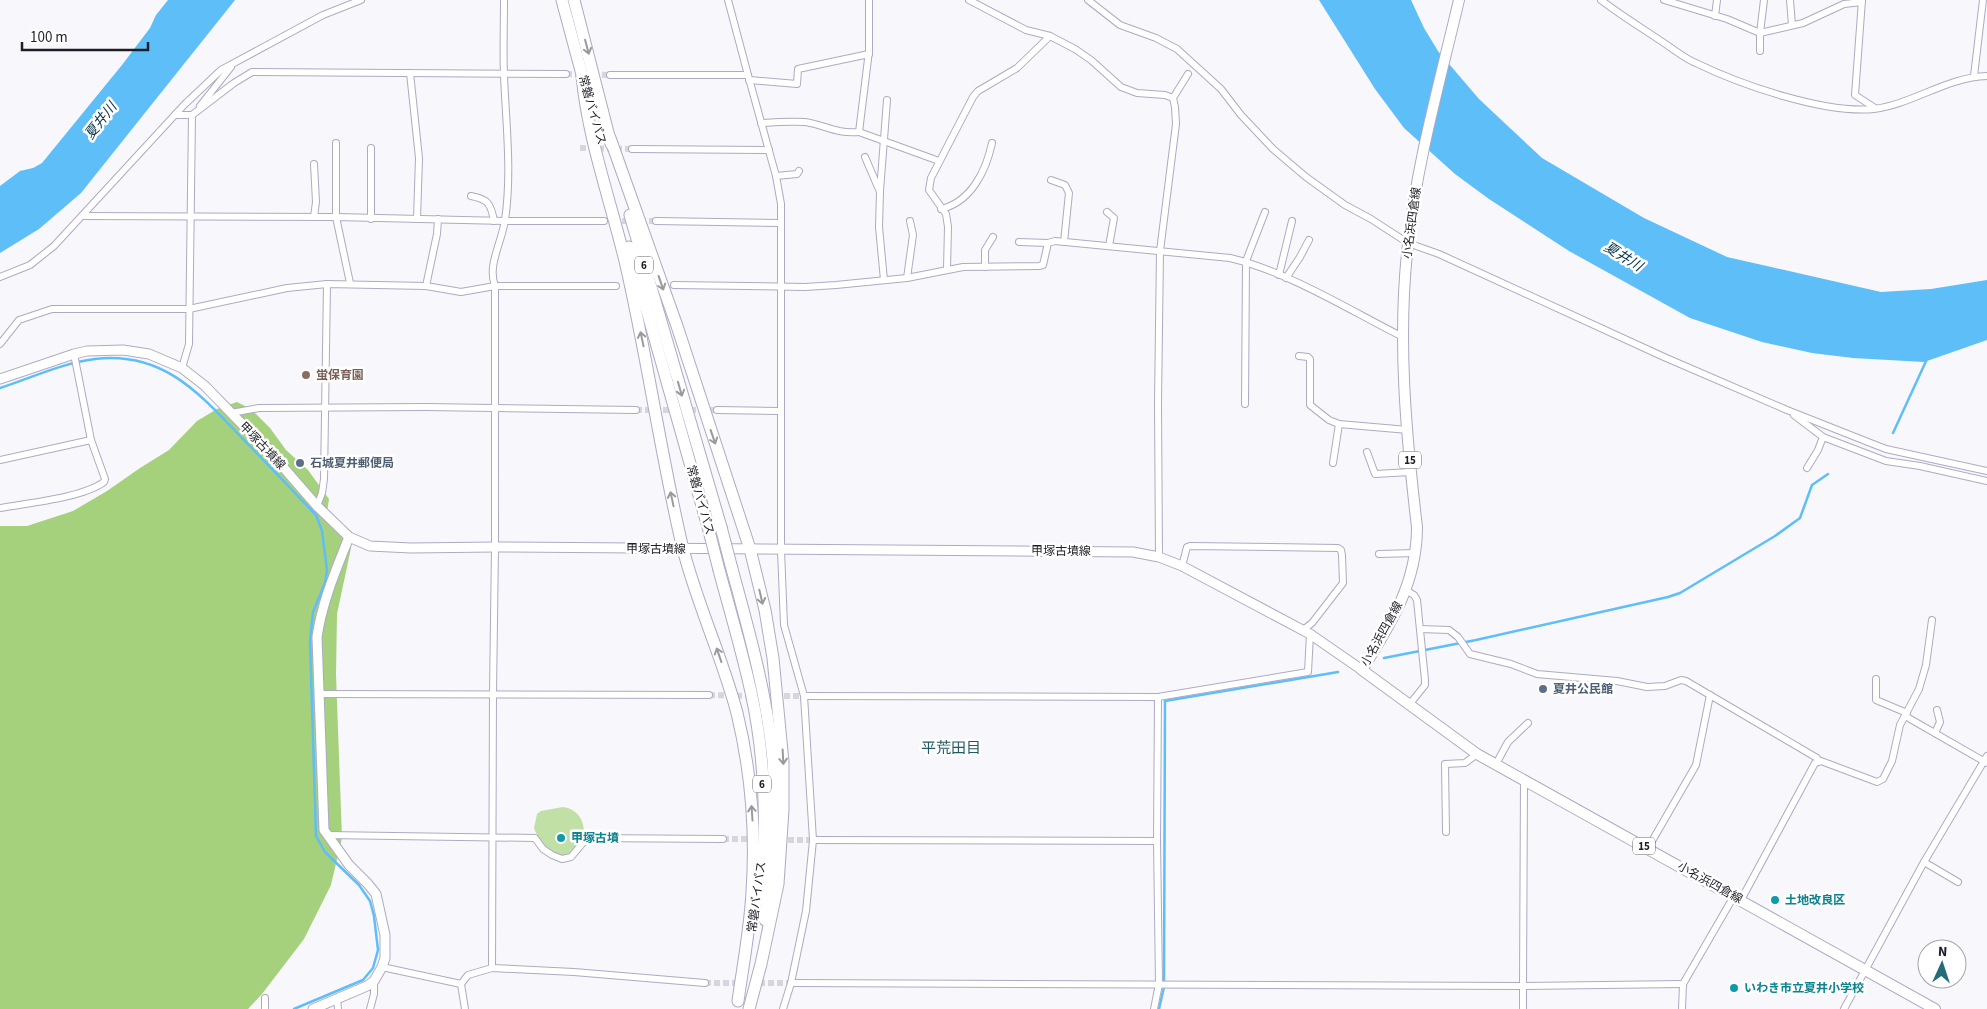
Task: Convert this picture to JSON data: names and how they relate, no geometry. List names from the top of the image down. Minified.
{"streets":{"highway":["常磐バイパス","6"],"main road":["小名浜四倉線","甲塚古墳線","15"]},"crossings":[["小名浜四倉線","甲塚古墳線"]],"districts":["平荒田目"],"water":["夏井川"],"places":["蛍保育園","石城夏井郵便局","夏井公民館","甲塚古墳","土地改良区","いわき市立夏井小学校"],"scale_bar":"100 m","north":"top"}
